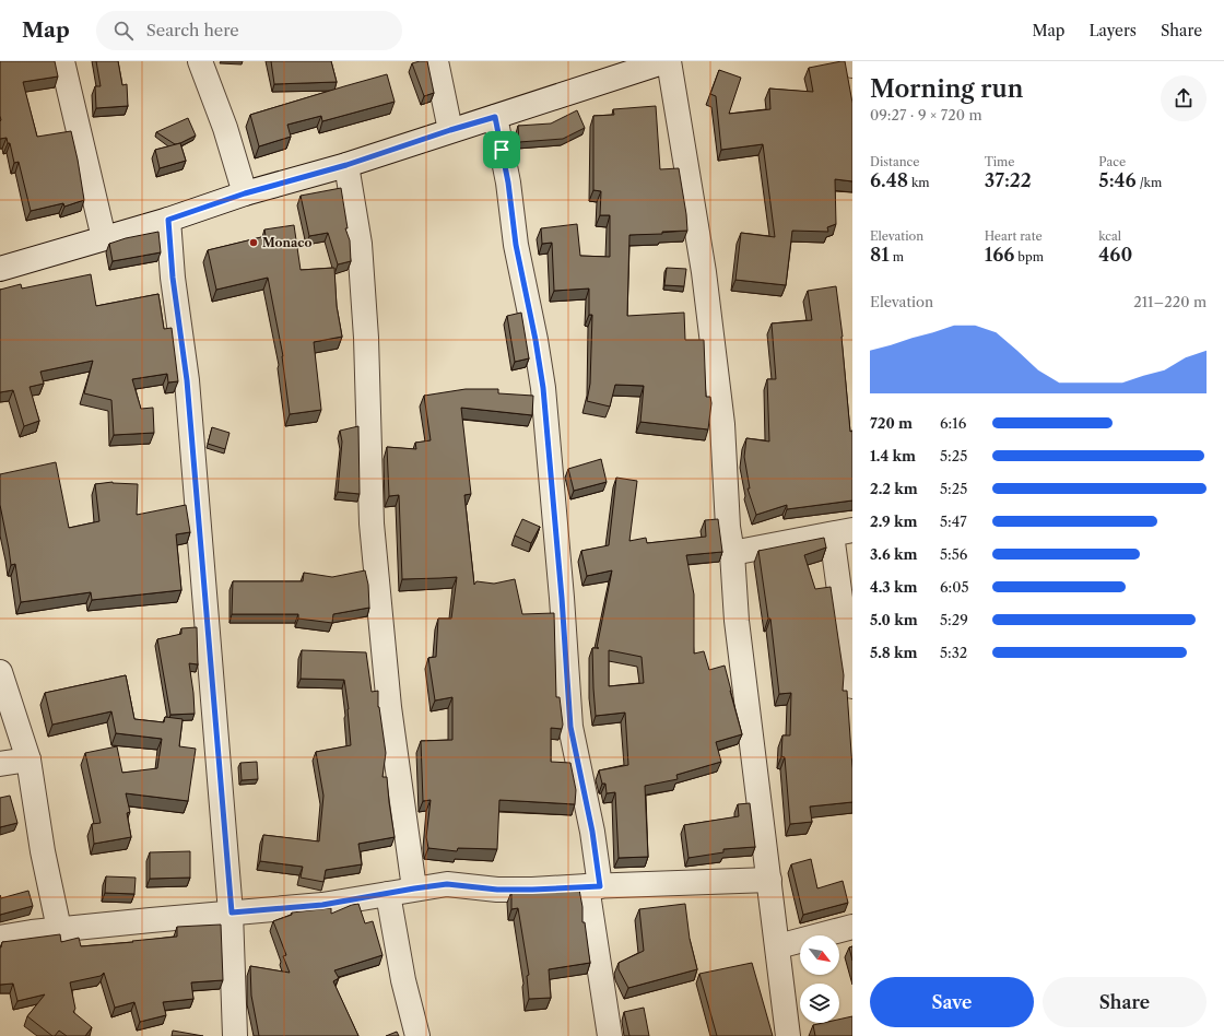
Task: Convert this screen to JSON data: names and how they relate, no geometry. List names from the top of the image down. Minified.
{"places":["Monaco"],"north":"bottom right","page":{"header":"Map","search":"Search here","nav":["Map","Layers","Share"],"heading":["Morning run","09:27 · 9 × 720 m"],"stats":[["Distance","6.48 km"],["Time","37:22"],["Pace","5:46 /km"],["Elevation","81 m"],["Heart rate","166 bpm"],["kcal","460"]],"chart":["Elevation","211–220 m"],"list":[{"name":"720 m","note":"6:16"},{"name":"1.4 km","note":"5:25"},{"name":"2.2 km","note":"5:25"},{"name":"2.9 km","note":"5:47"},{"name":"3.6 km","note":"5:56"},{"name":"4.3 km","note":"6:05"},{"name":"5.0 km","note":"5:29"},{"name":"5.8 km","note":"5:32"}],"buttons":["Save","Share"]}}
